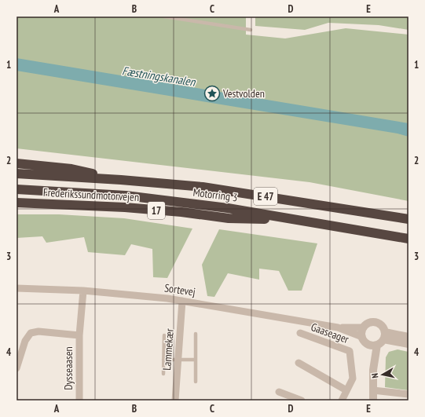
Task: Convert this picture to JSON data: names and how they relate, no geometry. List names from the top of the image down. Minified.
{"streets":{"highway":["Frederikssundmotorvejen","Motorring 3","E 47","17"],"street":["Sortevej","Gaaseager","Lammekær","Dysseaasen"]},"crossings":[["Frederikssundmotorvejen","Motorring 3"],["Frederikssundmotorvejen","E 47"],["Motorring 3","E 47"],["Sortevej","Lammekær"],["Sortevej","Dysseaasen"]],"water":["Fæstningskanalen"],"places":{"place":["Vestvolden"]},"north":"left","grid":{"columns":["A","B","C","D","E"],"rows":["1","2","3","4"]}}
